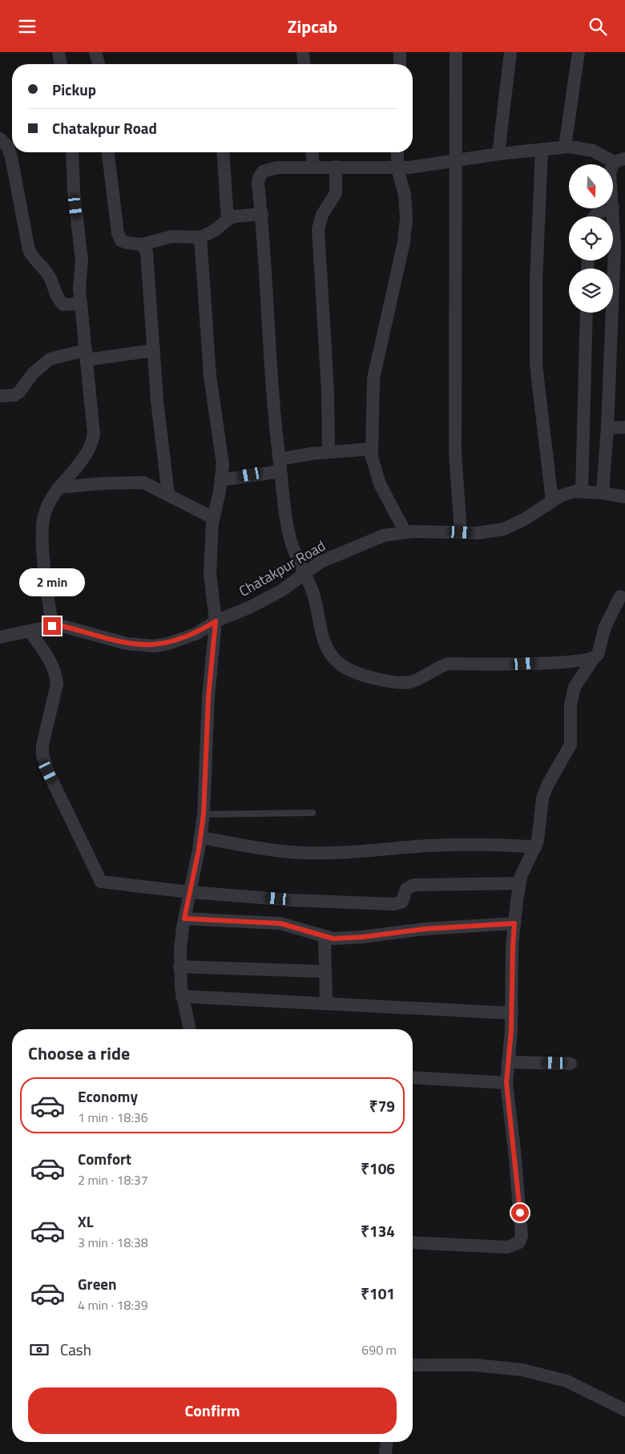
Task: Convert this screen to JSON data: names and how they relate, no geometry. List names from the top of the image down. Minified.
{"streets":{"street":["Chatakpur Road"]},"north":"bottom","page":{"header":"Zipcab","banner":["Pickup","Chatakpur Road"],"bubble":"2 min","heading":"Choose a ride","list":[{"name":"Economy","note":"1 min · 18:36","value":"₹79"},{"name":"Comfort","note":"2 min · 18:37","value":"₹106"},{"name":"XL","note":"3 min · 18:38","value":"₹134"},{"name":"Green","note":"4 min · 18:39","value":"₹101"}],"pay":["Cash","690 m"],"buttons":"Confirm"}}
